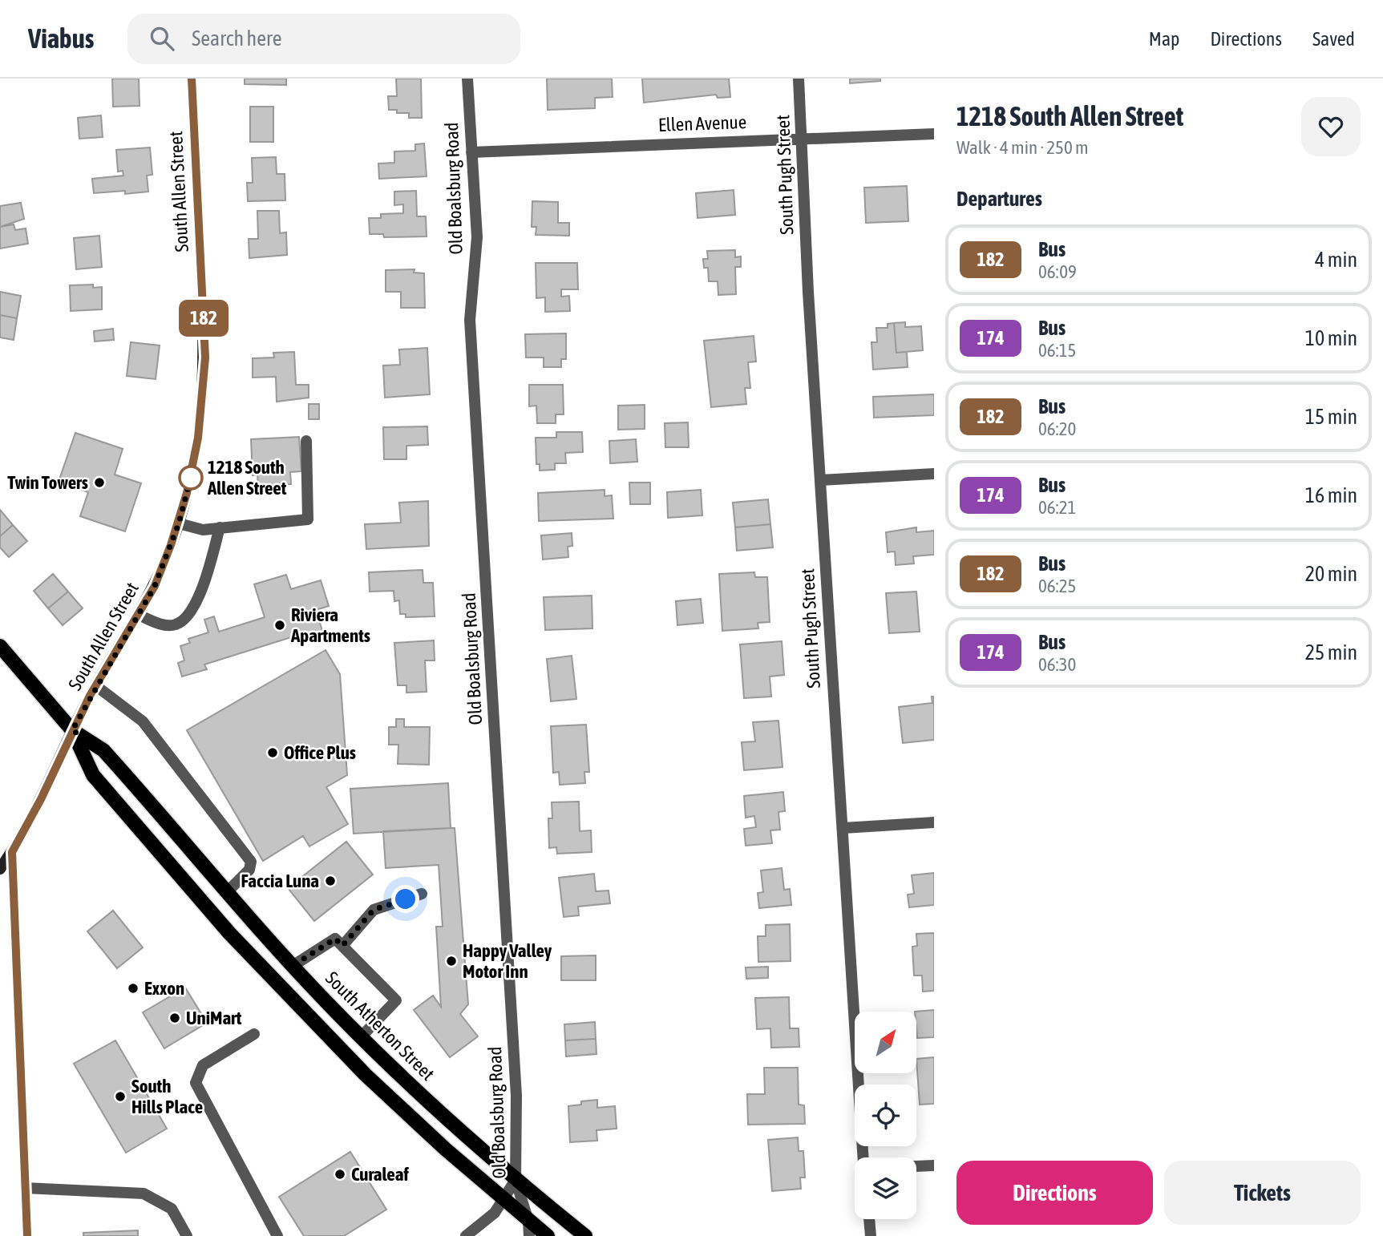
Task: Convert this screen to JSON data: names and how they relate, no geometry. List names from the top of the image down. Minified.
{"streets":{"main road":["South Atherton Street"],"street":["Ellen Avenue","South Pugh Street","Old Boalsburg Road","South Allen Street"]},"crossings":[["Ellen Avenue","South Pugh Street"],["Ellen Avenue","Old Boalsburg Road"],["Old Boalsburg Road","South Atherton Street"],["South Allen Street","South Atherton Street"]],"places":["1218 South Allen Street","Twin Towers","Riviera Apartments","Office Plus","Faccia Luna","Happy Valley Motor Inn","Exxon","UniMart","South Hills Place","Curaleaf"],"lines":["bus line 182"],"north":"top right","page":{"header":"Viabus","search":"Search here","nav":["Map","Directions","Saved"],"on_map":"182","heading":[["1218 South Allen Street","Walk · 4 min · 250 m"],"Departures"],"list":[{"mark":"182","name":"Bus","note":"06:09","value":"4 min"},{"mark":"174","name":"Bus","note":"06:15","value":"10 min"},{"mark":"182","name":"Bus","note":"06:20","value":"15 min"},{"mark":"174","name":"Bus","note":"06:21","value":"16 min"},{"mark":"182","name":"Bus","note":"06:25","value":"20 min"},{"mark":"174","name":"Bus","note":"06:30","value":"25 min"}],"buttons":["Directions","Tickets"]}}
